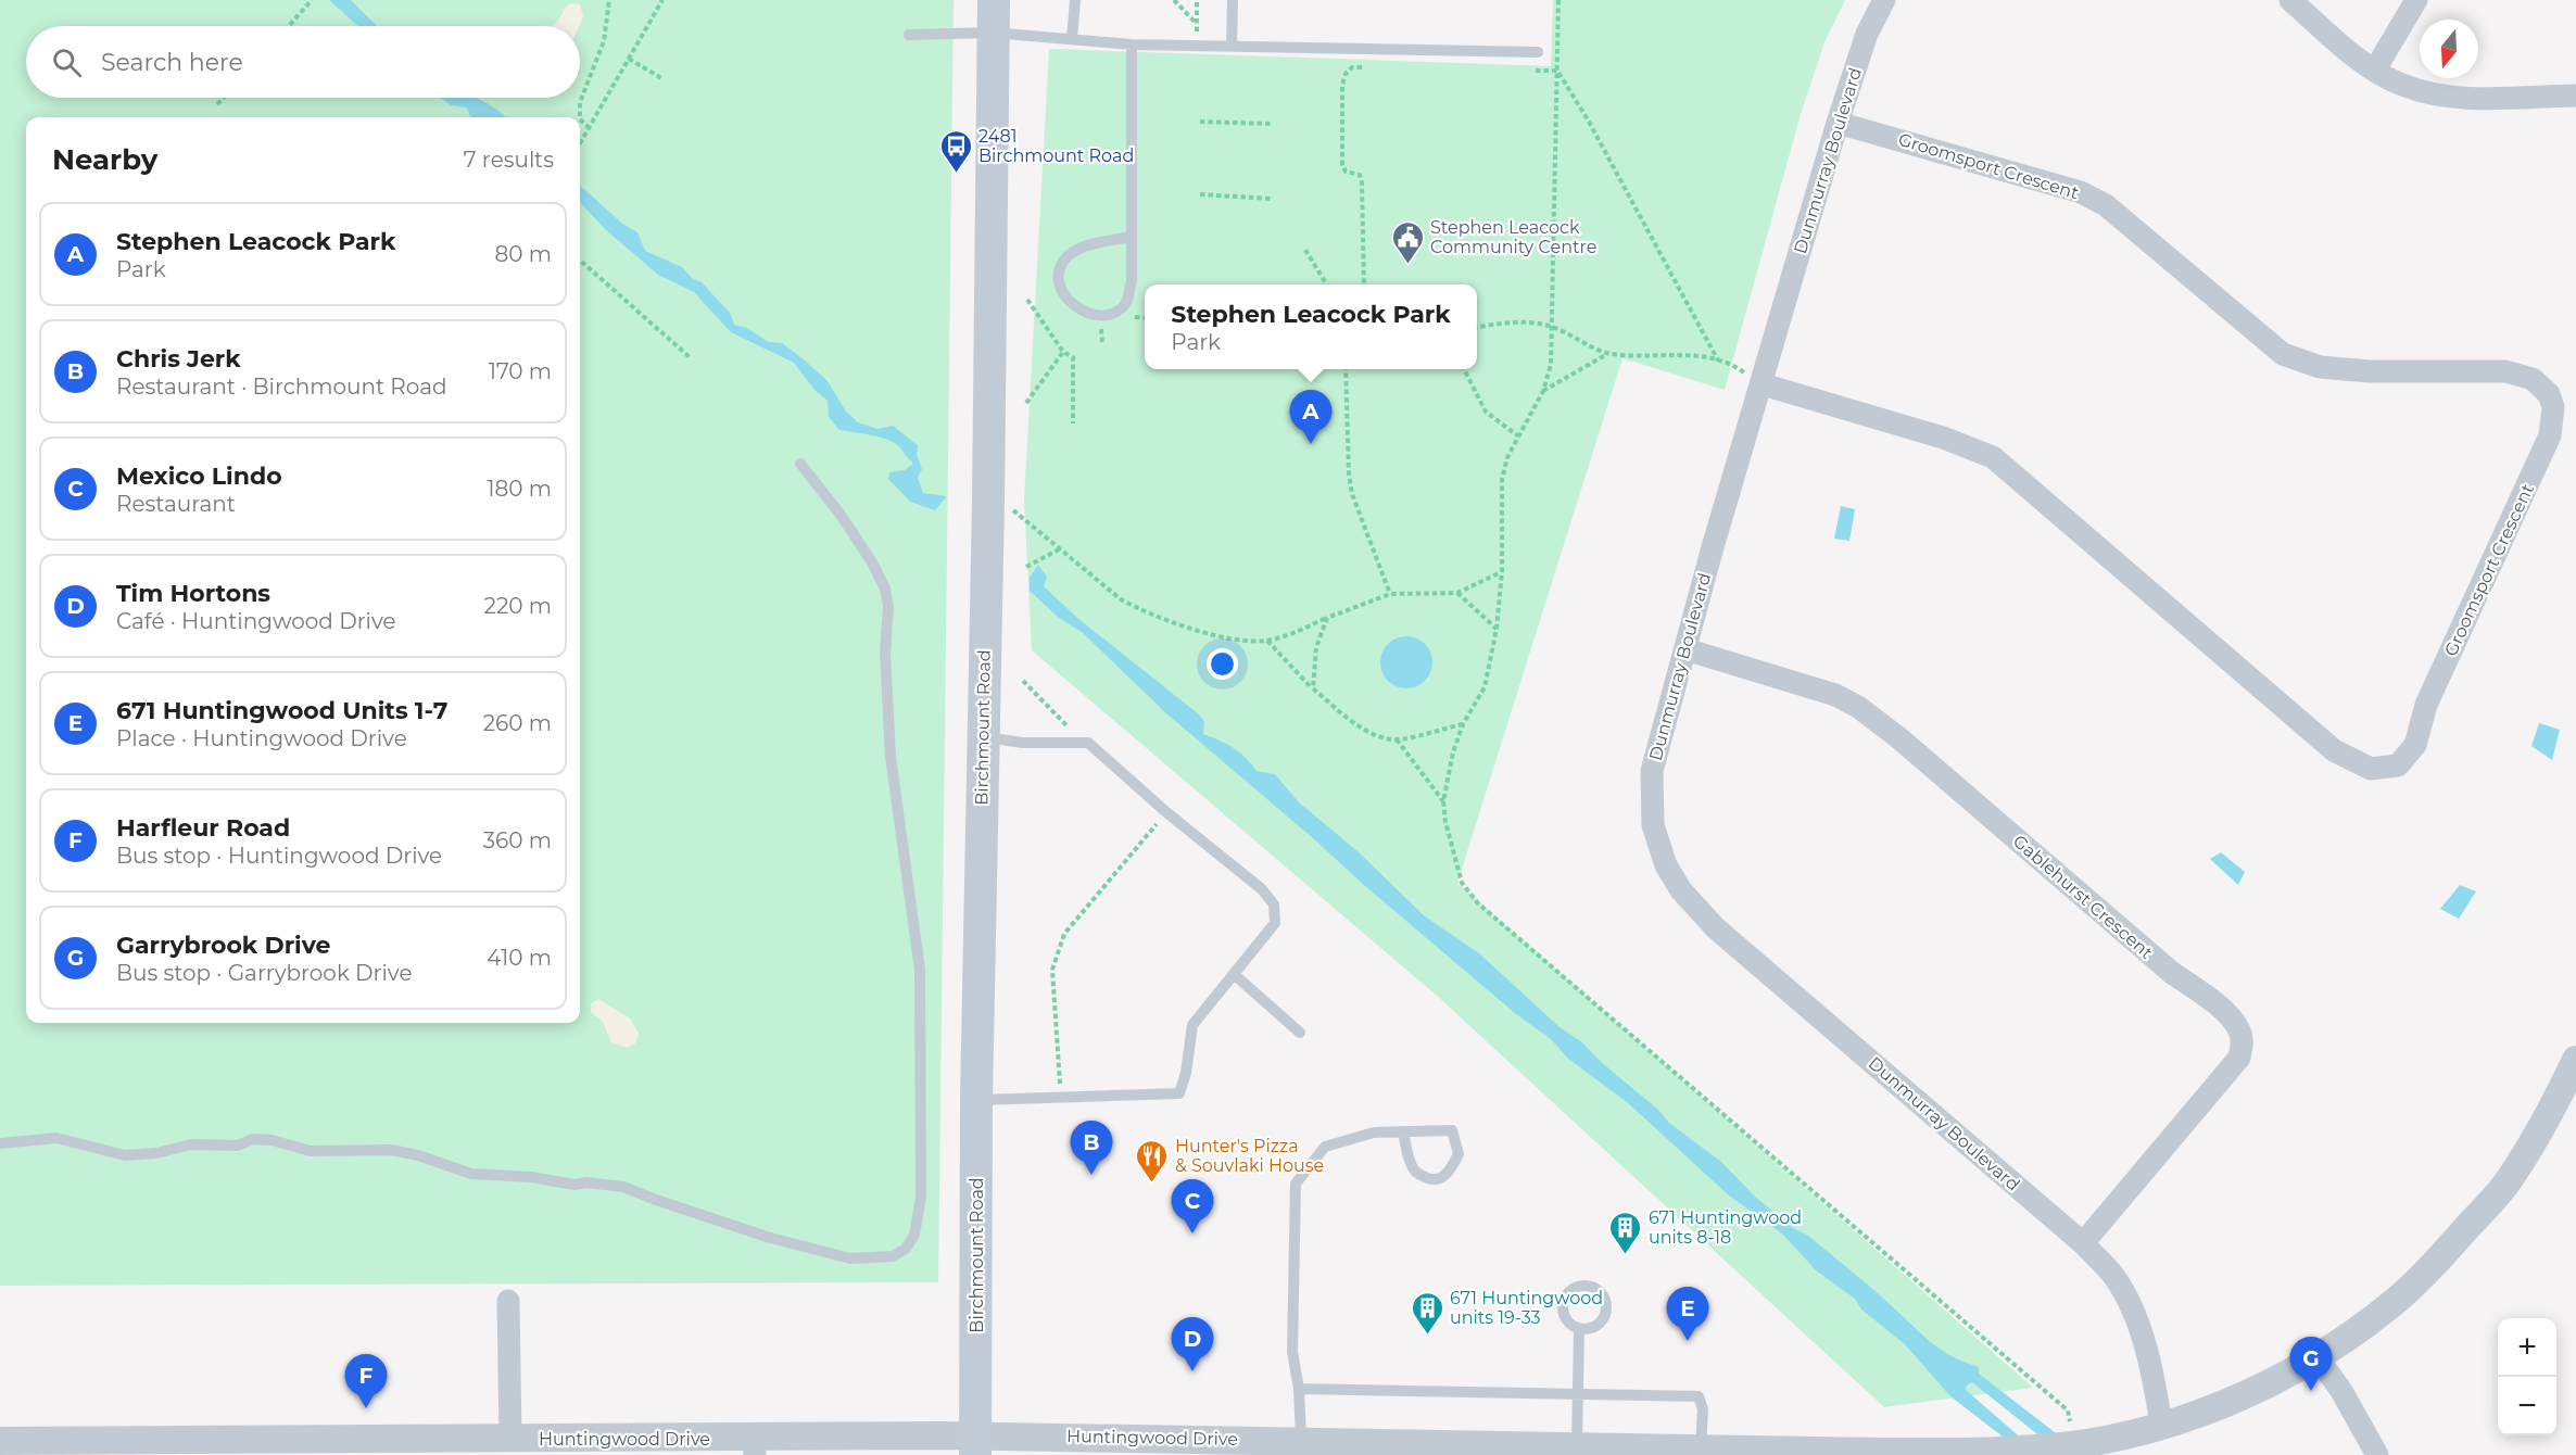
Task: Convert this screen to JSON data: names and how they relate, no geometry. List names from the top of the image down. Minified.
{"streets":{"main road":["Birchmount Road"],"street":["Dunmurray Boulevard","Groomsport Crescent","Gablehurst Crescent","Huntingwood Drive"]},"crossings":[["Dunmurray Boulevard","Groomsport Crescent"],["Dunmurray Boulevard","Gablehurst Crescent"],["Dunmurray Boulevard","Huntingwood Drive"],["Birchmount Road","Huntingwood Drive"]],"places":{"bus stop":["2481 Birchmount Road"],"public building":["Stephen Leacock Community Centre"],"restaurant":["Hunter's Pizza & Souvlaki House"],"building":["671 Huntingwood units 8-18","671 Huntingwood units 19-33"]},"north":"bottom","page":{"search":"Search here","heading":["Nearby","7 results"],"list":[{"mark":"A","name":"Stephen Leacock Park","note":"Park","value":"80 m"},{"mark":"B","name":"Chris Jerk","note":"Restaurant · Birchmount Road","value":"170 m"},{"mark":"C","name":"Mexico Lindo","note":"Restaurant","value":"180 m"},{"mark":"D","name":"Tim Hortons","note":"Café · Huntingwood Drive","value":"220 m"},{"mark":"E","name":"671 Huntingwood Units 1-7","note":"Place · Huntingwood Drive","value":"260 m"},{"mark":"F","name":"Harfleur Road","note":"Bus stop · Huntingwood Drive","value":"360 m"},{"mark":"G","name":"Garrybrook Drive","note":"Bus stop · Garrybrook Drive","value":"410 m"}],"popup":["Stephen Leacock Park","Park"],"pins":["A","B","C","E","D","G","F"],"map_buttons":["+","−"]}}
